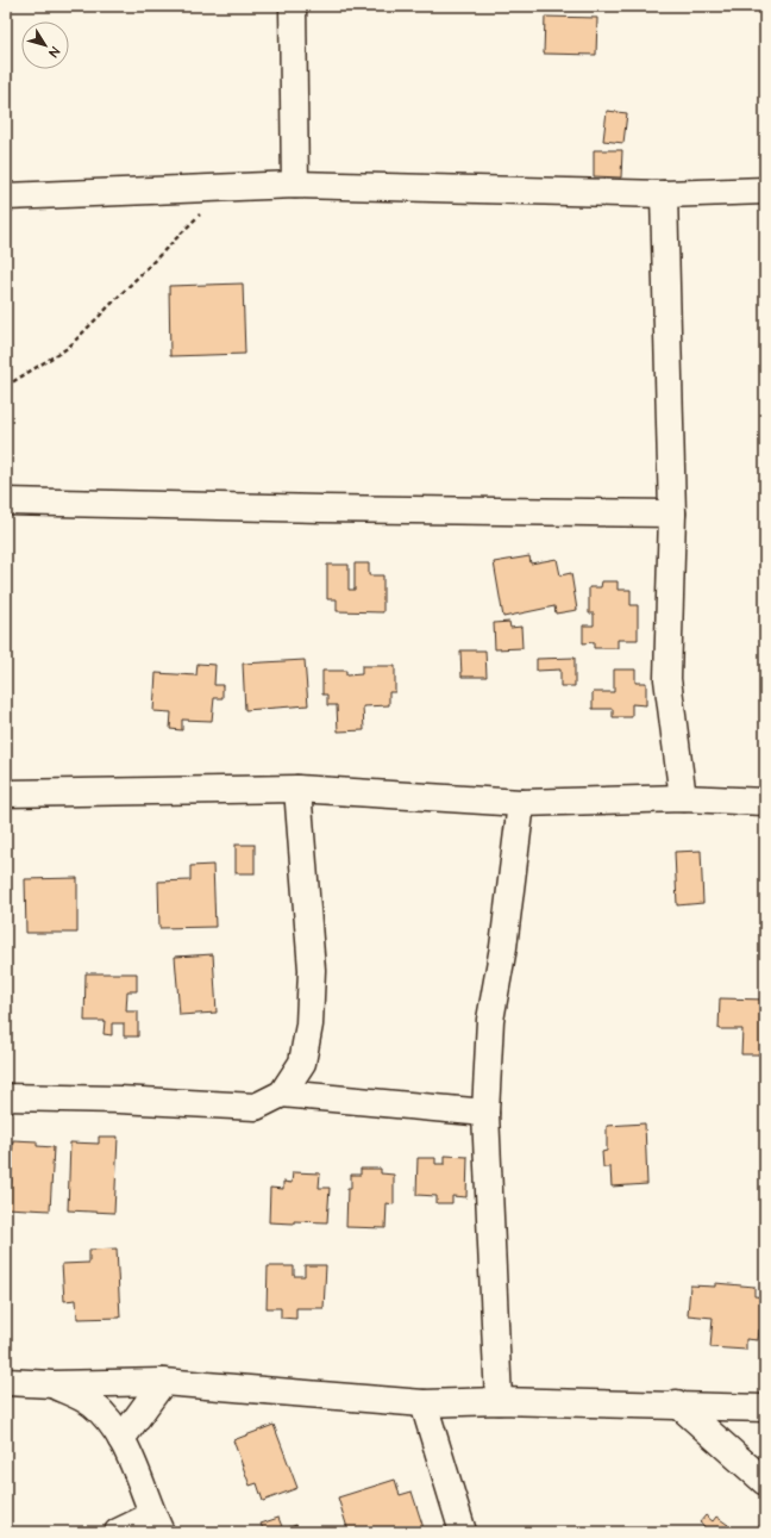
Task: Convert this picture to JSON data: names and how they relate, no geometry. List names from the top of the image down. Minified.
{"north":"bottom right"}
